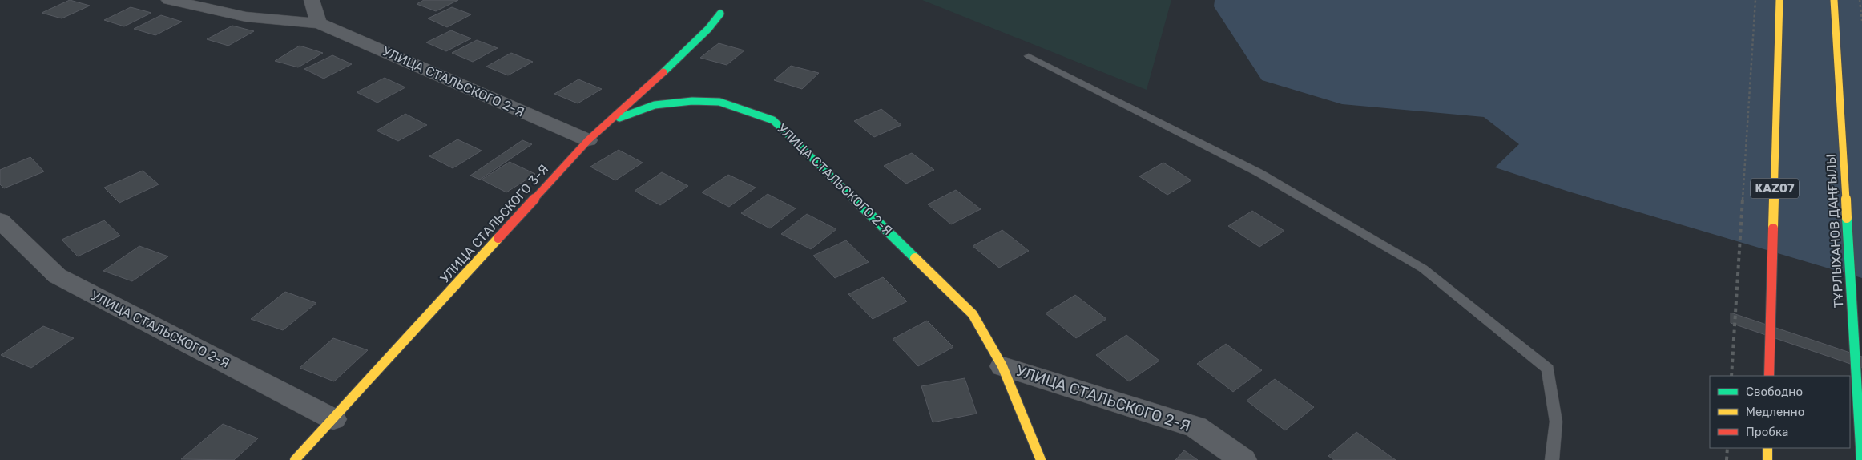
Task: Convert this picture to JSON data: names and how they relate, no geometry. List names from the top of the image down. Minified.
{"streets":{"main road":["УЛИЦА СТАЛЬСКОГО 2-Я","KAZ07","УЛИЦА СТАЛЬСКОГО 3-Я","ТҰРЛЫХАНОВ ДАҢҒЫЛЫ"]},"crossings":[["УЛИЦА СТАЛЬСКОГО 2-Я","УЛИЦА СТАЛЬСКОГО 3-Я"]],"legend":["Свободно","Медленно","Пробка"]}
